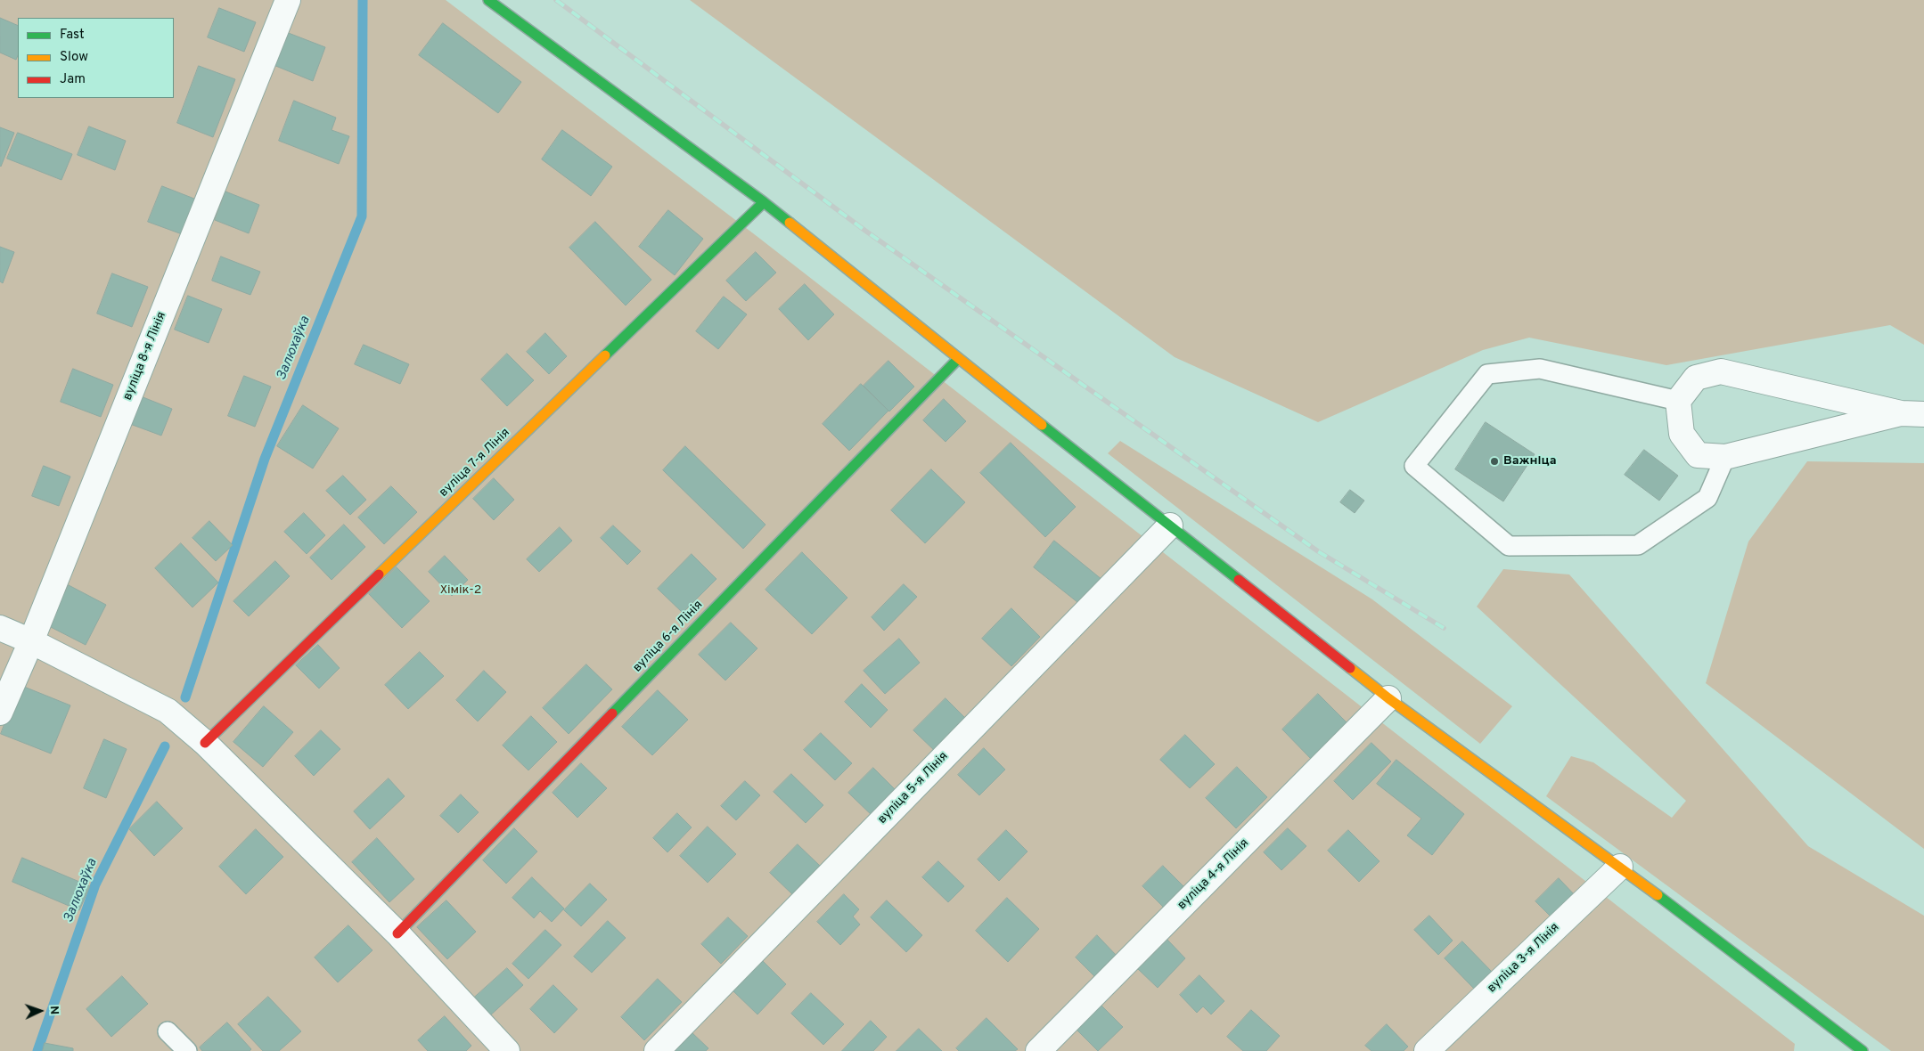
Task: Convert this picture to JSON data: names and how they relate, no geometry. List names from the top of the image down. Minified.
{"streets":{"street":["вуліца 8-я Лінія","вуліца 7-я Лінія","вуліца 6-я Лінія","вуліца 5-я Лінія","вуліца 4-я Лінія","вуліца 3-я Лінія"]},"water":["Залюхаўка"],"parks":["Хімік-2"],"places":["Важніца"],"legend":["Fast","Slow","Jam"],"north":"right"}
